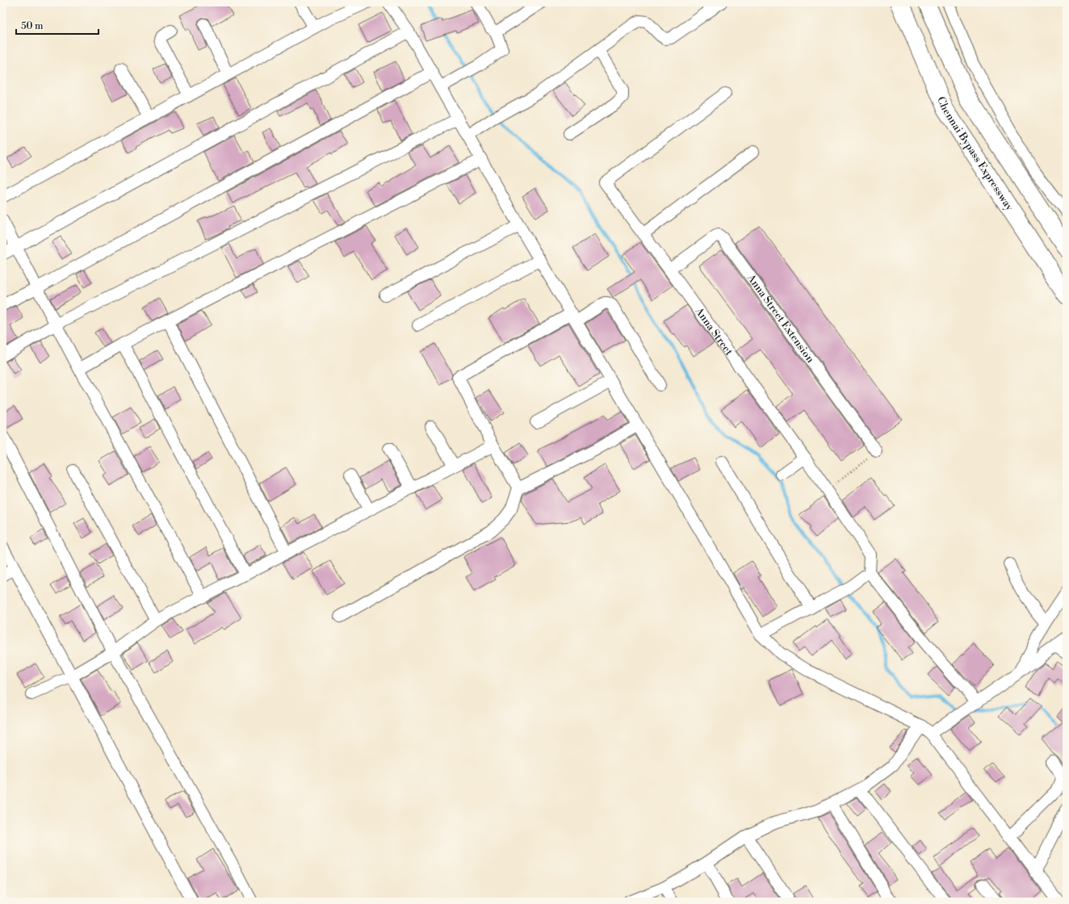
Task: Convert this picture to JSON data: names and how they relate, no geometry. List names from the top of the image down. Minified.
{"streets":{"highway":["Chennai Bypass Expressway"],"street":["Anna Street Extension","Anna Street"]},"crossings":[["Anna Street Extension","Anna Street"]],"scale_bar":"50 m"}
